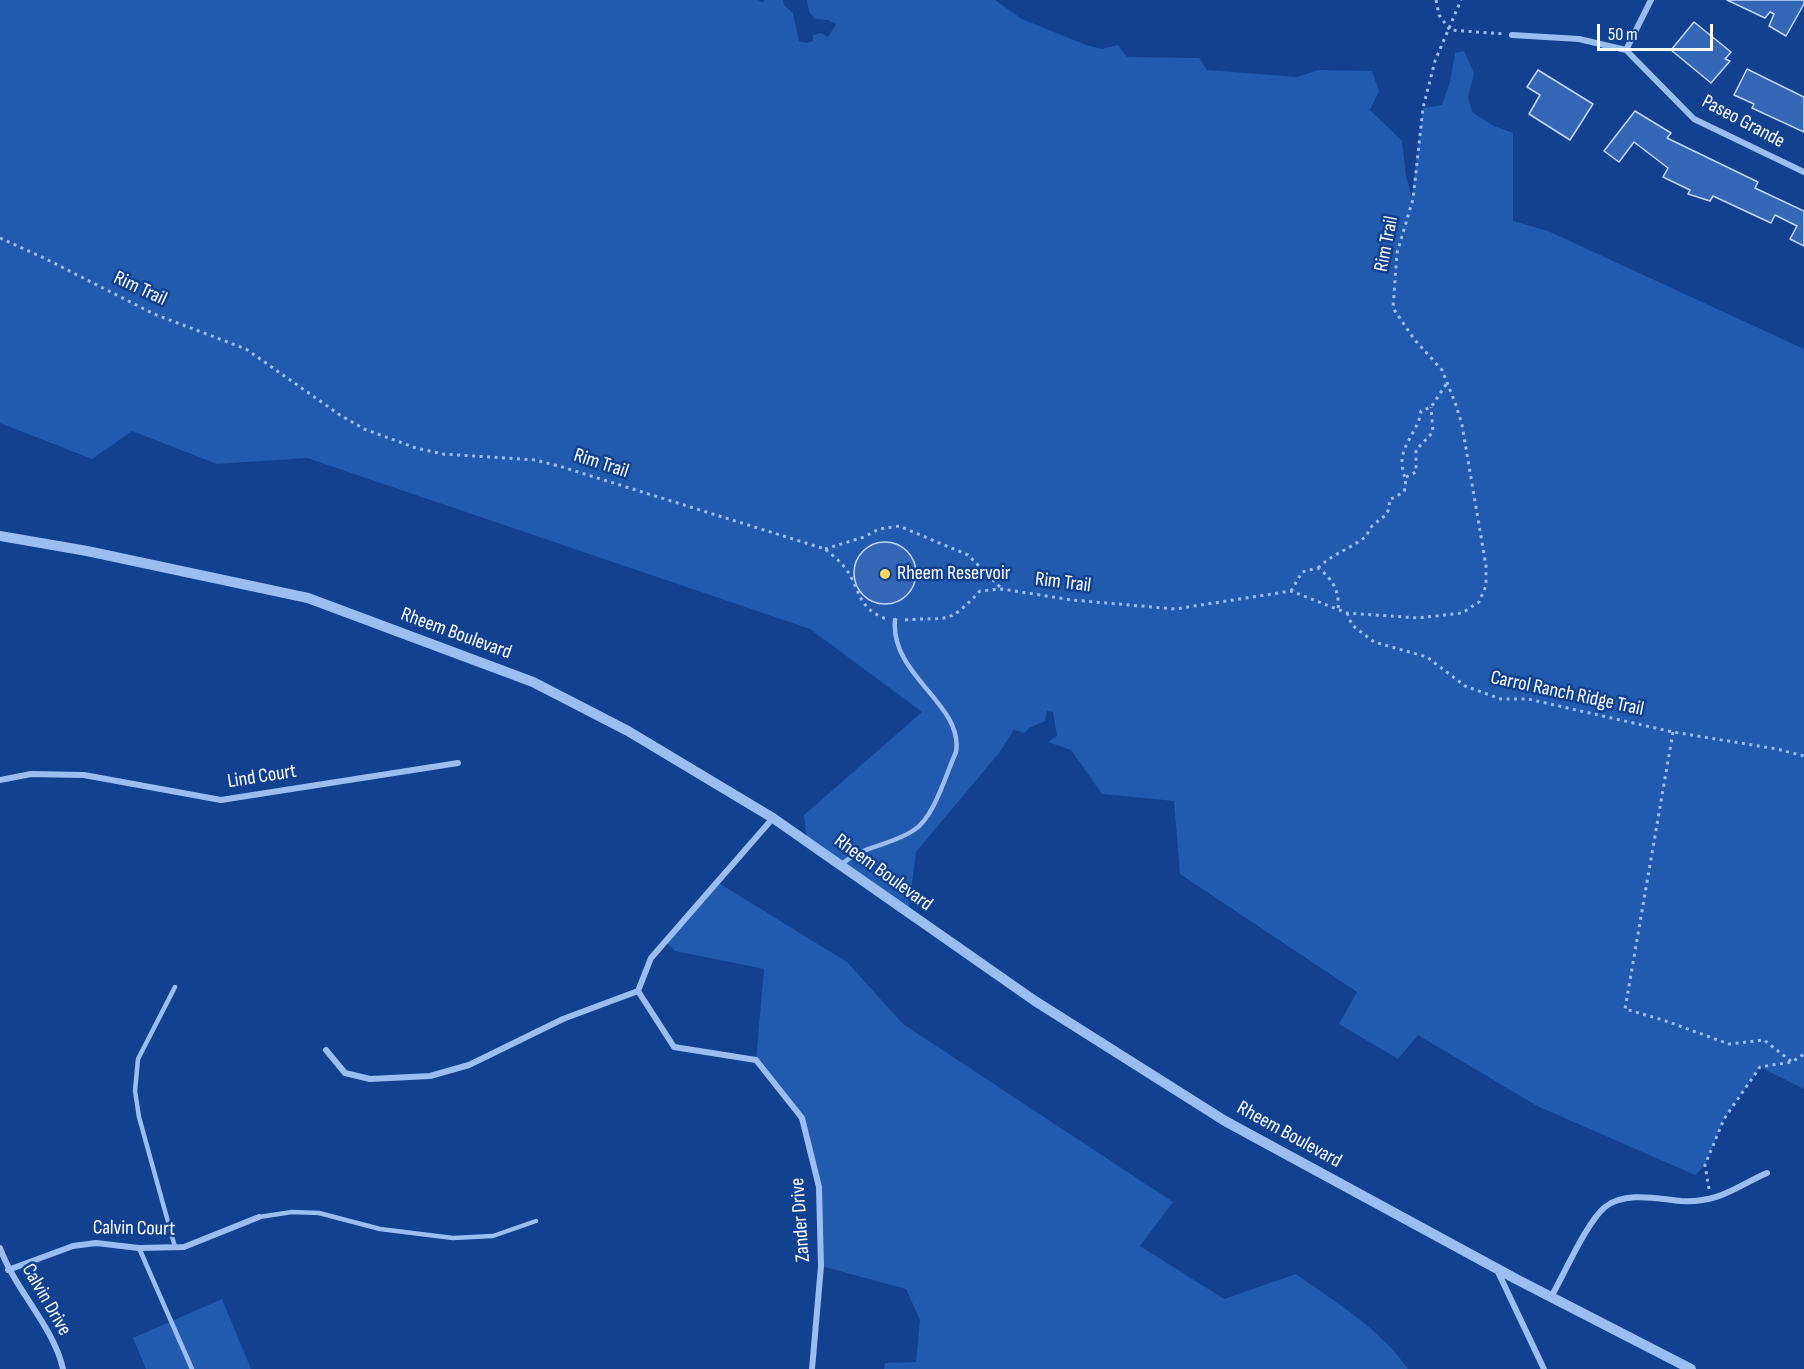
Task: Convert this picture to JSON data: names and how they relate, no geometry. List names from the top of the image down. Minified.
{"streets":{"street":["Paseo Grande","Rheem Boulevard","Lind Court","Zander Drive","Calvin Court","Calvin Drive"],"path":["Rim Trail","Carrol Ranch Ridge Trail"]},"crossings":[["Rim Trail","Carrol Ranch Ridge Trail"],["Calvin Court","Calvin Drive"]],"places":["Rheem Reservoir"],"scale_bar":"50 m"}
